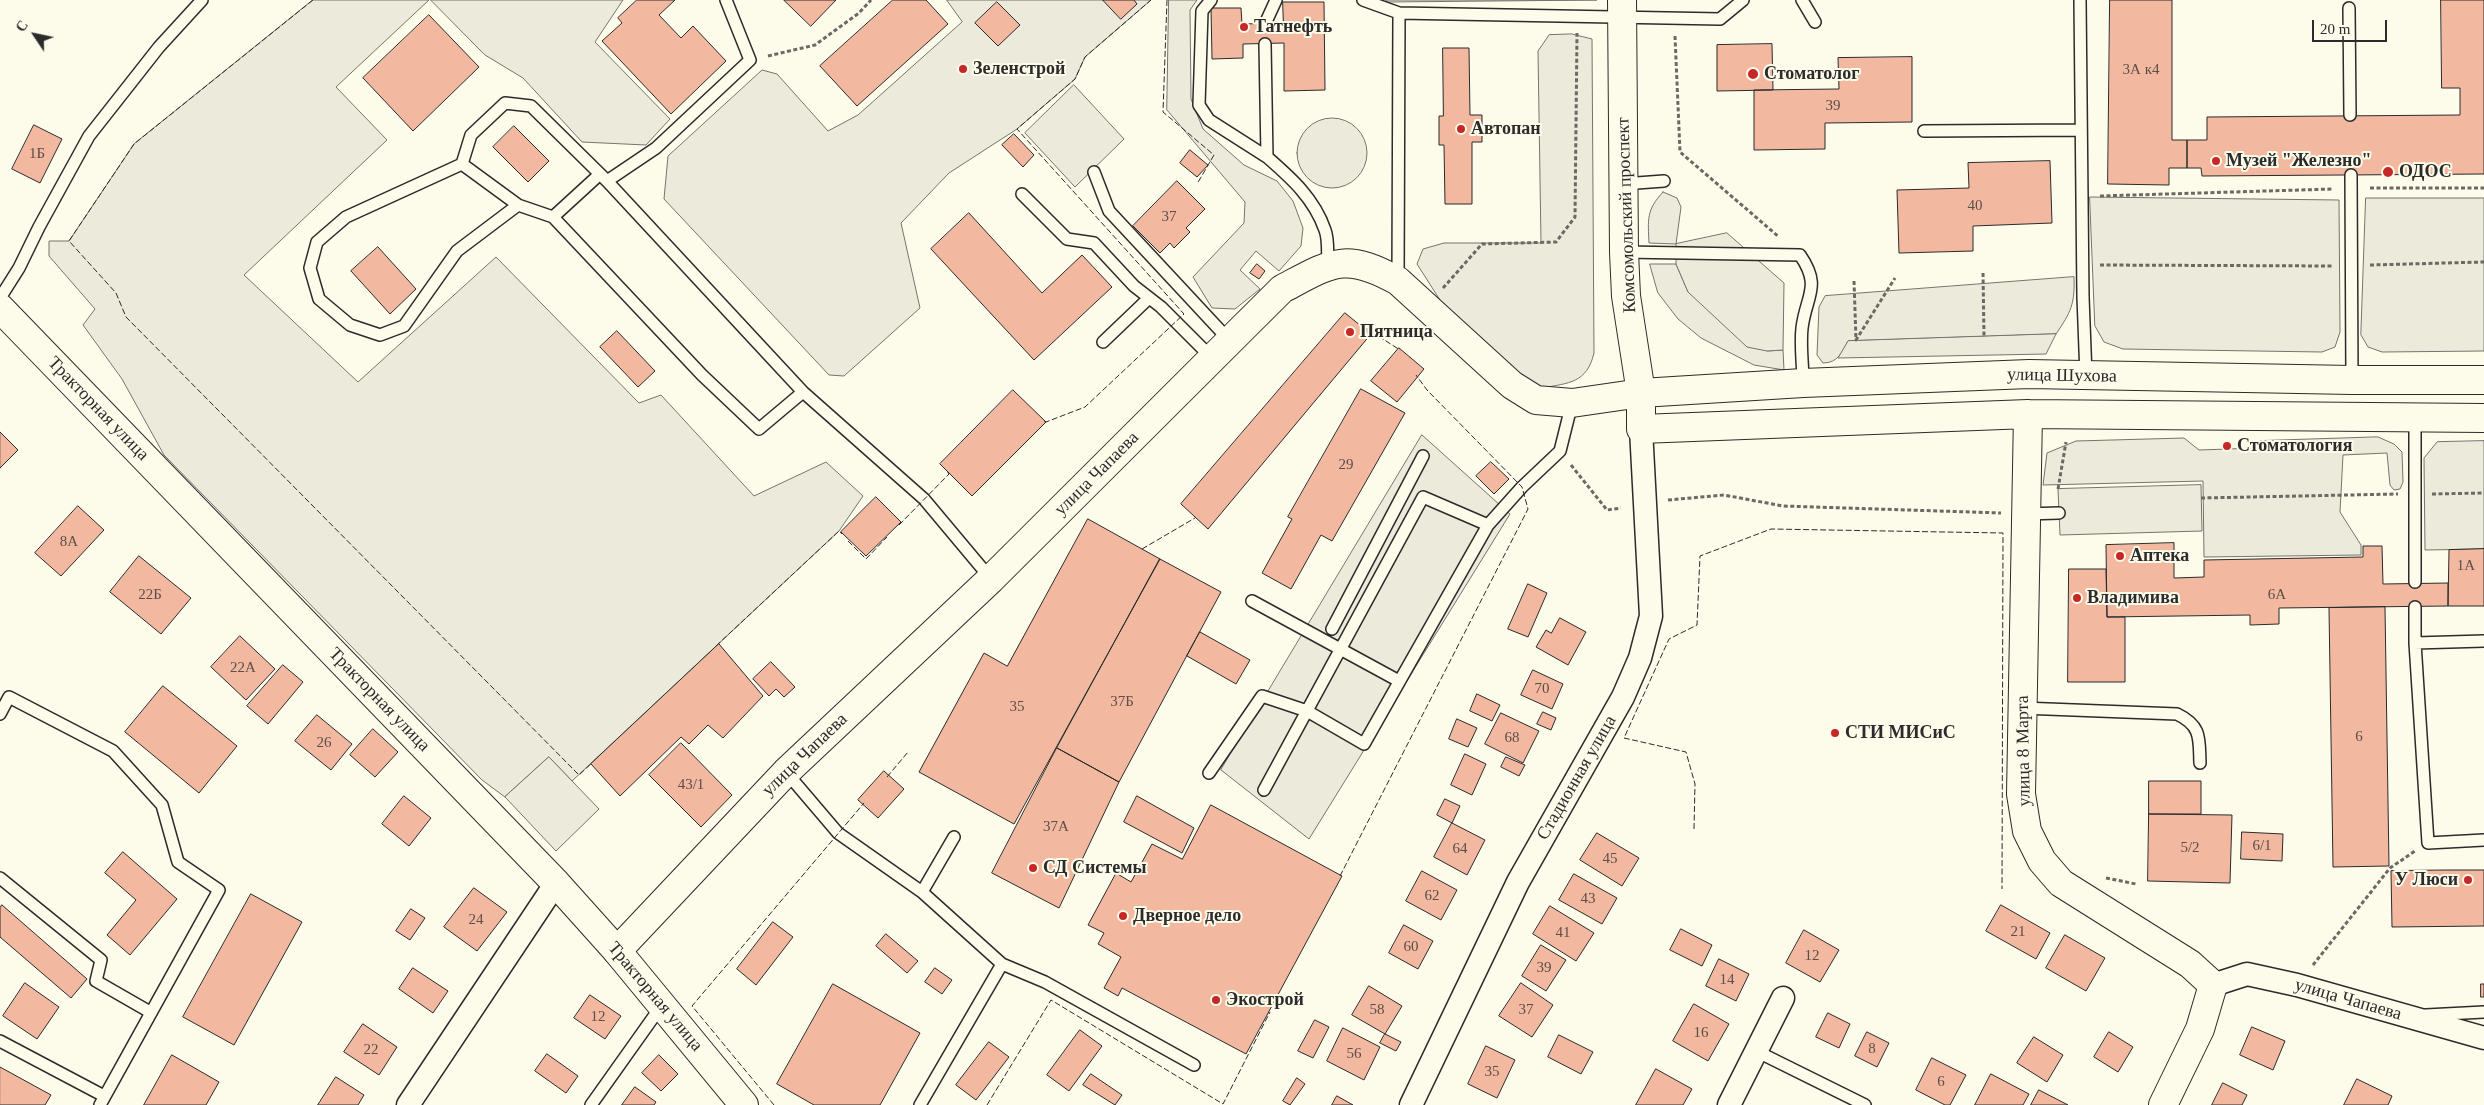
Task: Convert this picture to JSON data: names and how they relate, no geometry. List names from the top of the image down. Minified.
{"streets":{"main road":["Комсомольский проспект","улица Шухова","Тракторная улица","улица Чапаева","улица 8 Марта"],"street":["Стадионная улица"]},"crossings":[["Комсомольский проспект","улица Шухова"],["Комсомольский проспект","улица Чапаева"],["Комсомольский проспект","Стадионная улица"],["улица Шухова","улица Чапаева"],["Тракторная улица","улица Чапаева"],["улица Чапаева","улица 8 Марта"]],"places":["Татнефть","Зеленстрой","Стоматолог","Автопан","Музей \"Железно\"","ОДОС","Пятница","Стоматология","Аптека","Владимива","СТИ МИСиС","СД Системы","У Люси","Дверное дело","Экострой"],"house_numbers":["3А к4","39","1Б","40","37","29","8А","1А","22Б","6А","22А","70","37Б","35","6","68","26","43/1","37А","6/1","5/2","64","45","62","43","24","21","41","60","12","39","14","58","37","12","16","8","22","56","35","6"],"scale_bar":"20 m","north":"top left"}
